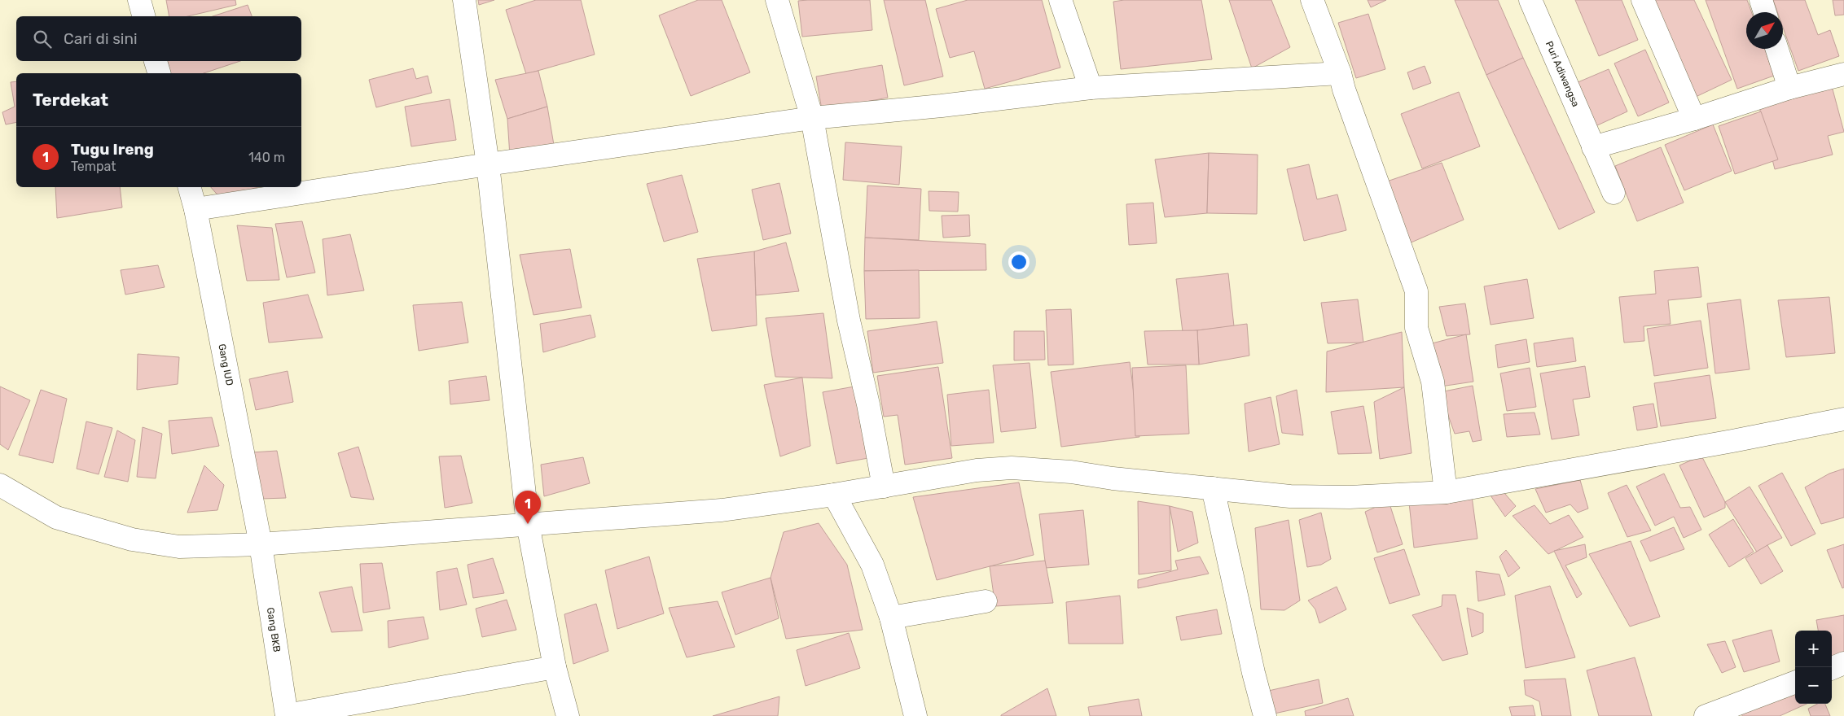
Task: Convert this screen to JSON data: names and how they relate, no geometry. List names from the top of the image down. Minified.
{"streets":{"street":["Puri Adiwangsa","Gang IUD","Gang BKB"]},"crossings":[["Gang IUD","Gang BKB"]],"north":"top right","page":{"search":"Cari di sini","heading":"Terdekat","list":[{"mark":"1","name":"Tugu Ireng","note":"Tempat","value":"140 m"}],"pins":"1","map_buttons":["+","−"]}}
